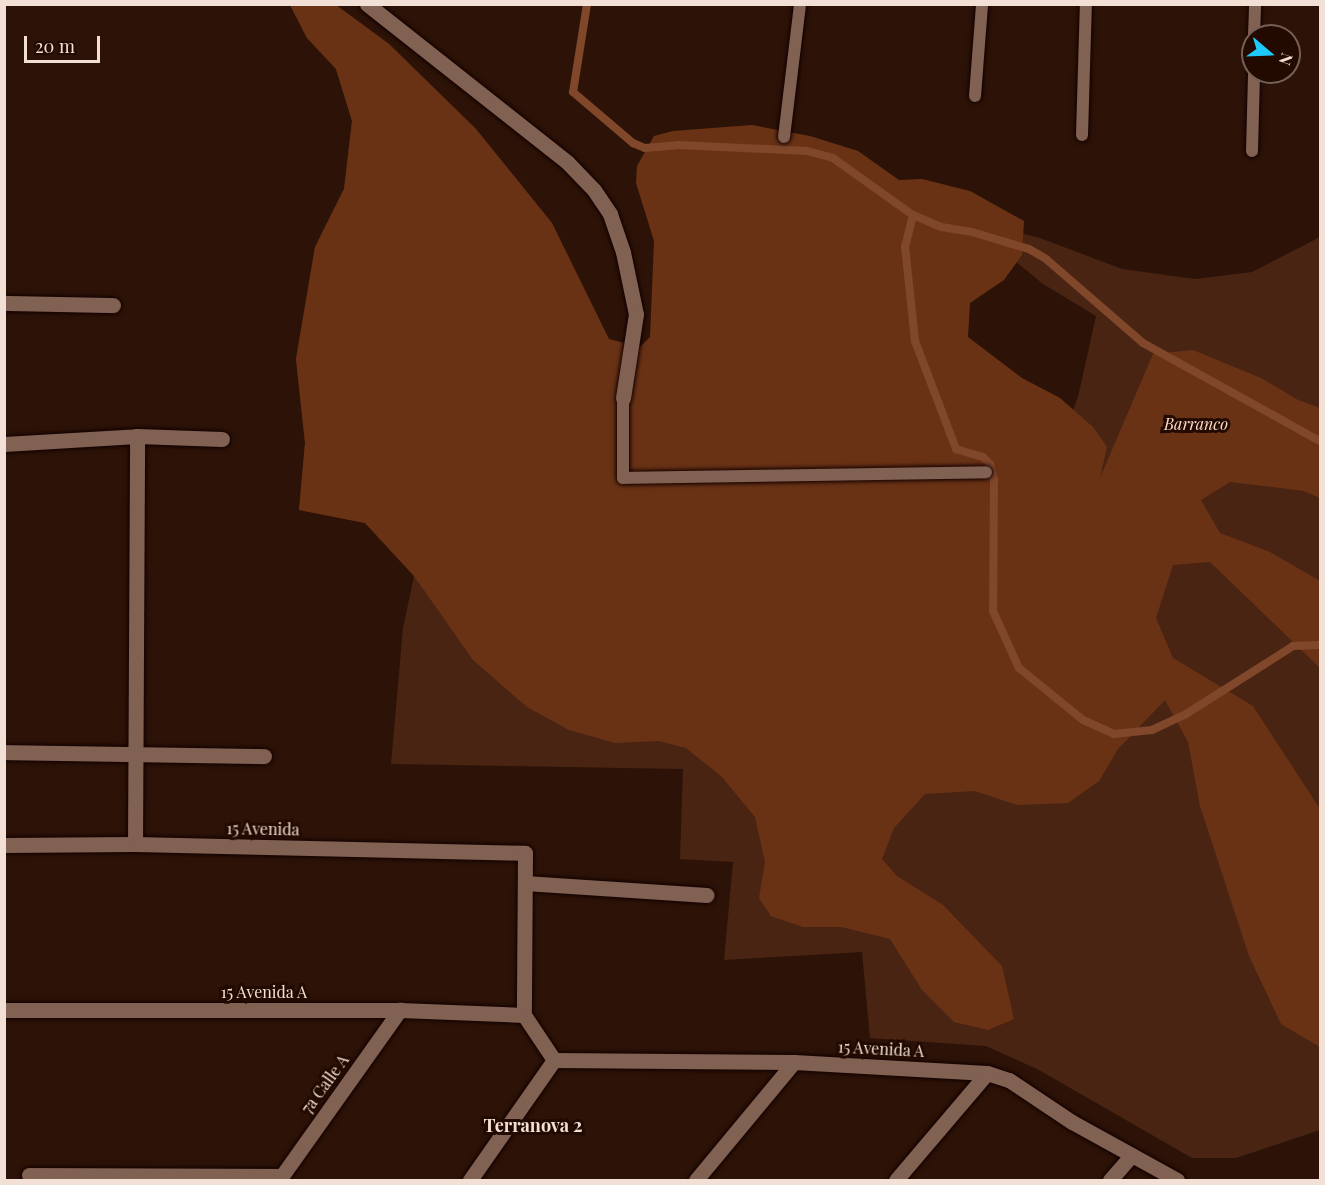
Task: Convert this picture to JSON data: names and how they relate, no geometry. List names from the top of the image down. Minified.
{"streets":{"street":["15 Avenida","15 Avenida A","7a Calle A"]},"crossings":[["15 Avenida A","7a Calle A"]],"districts":["Terranova 2"],"parks":["Barranco"],"scale_bar":"20 m","north":"right"}
